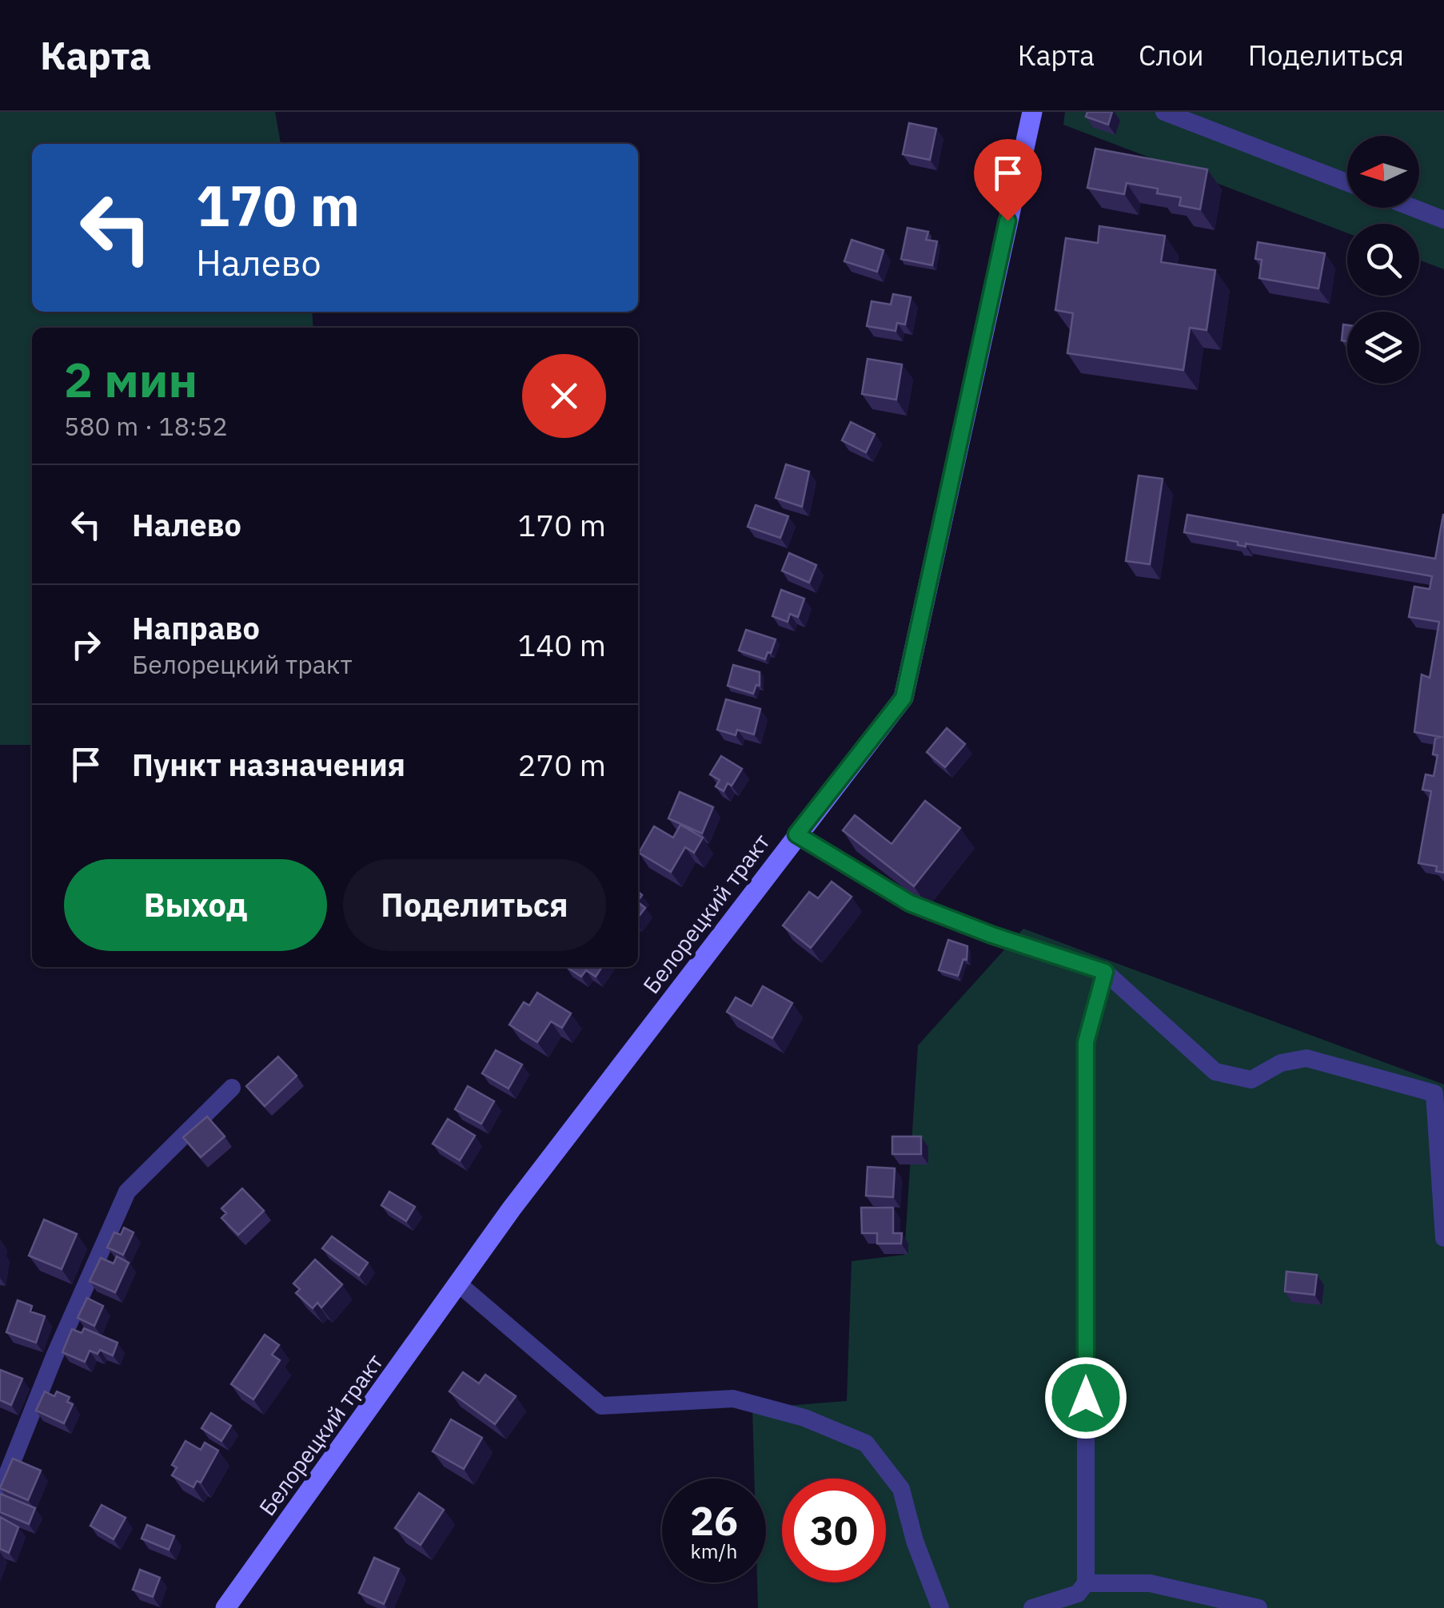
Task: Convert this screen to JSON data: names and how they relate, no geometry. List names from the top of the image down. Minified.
{"streets":{"street":["Белорецкий тракт"]},"north":"left","page":{"header":"Карта","nav":["Карта","Слои","Поделиться"],"turn":["170 m","Налево"],"heading":["2 мин","580 m · 18:52"],"list":[{"name":"Налево","value":"170 m"},{"name":"Направо","note":"Белорецкий тракт","value":"140 m"},{"name":"Пункт назначения","value":"270 m"}],"buttons":["Выход","Поделиться"],"speed":"26 km/h","limit":"30"}}
